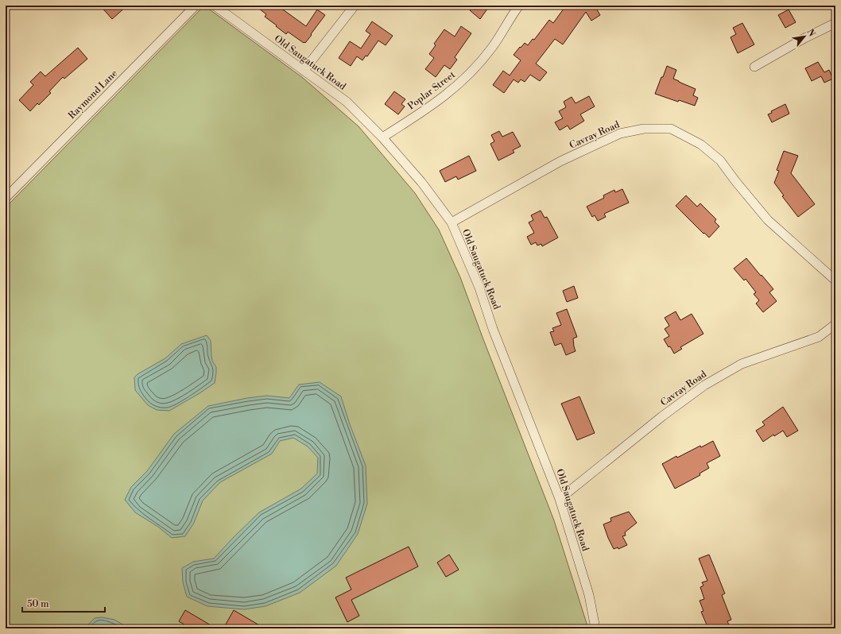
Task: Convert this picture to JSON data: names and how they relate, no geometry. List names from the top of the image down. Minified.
{"streets":{"street":["Old Saugatuck Road","Poplar Street","Raymond Lane","Cavray Road"]},"crossings":[["Old Saugatuck Road","Poplar Street"],["Old Saugatuck Road","Cavray Road"]],"scale_bar":"50 m","north":"top right"}
